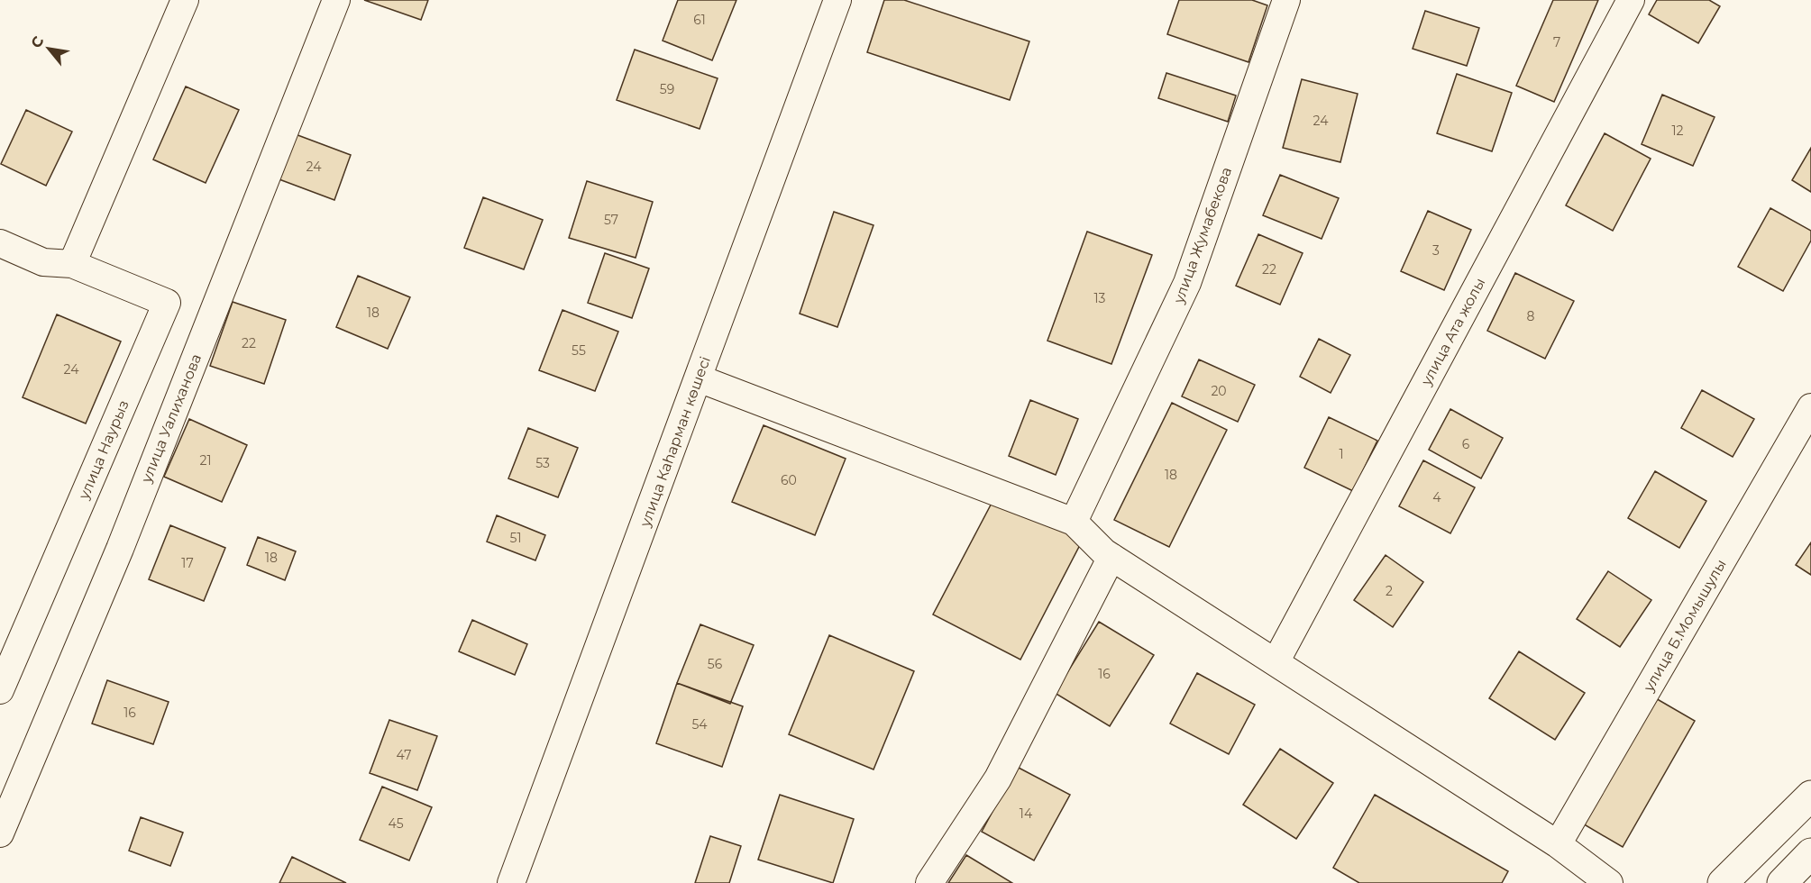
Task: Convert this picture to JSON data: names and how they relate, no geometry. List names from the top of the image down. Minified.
{"streets":{"street":["улица Жумабекова","улица Ата жолы","улица Уалиханова","улица Каһарман көшесі","улица Наурыз","улица Б.Момышулы"]},"house_numbers":["61","7","59","24","12","24","57","3","22","13","18","8","22","55","24","20","6","1","21","53","18","60","4","51","18","17","2","56","16","16","54","47","14","45"],"north":"top left"}
